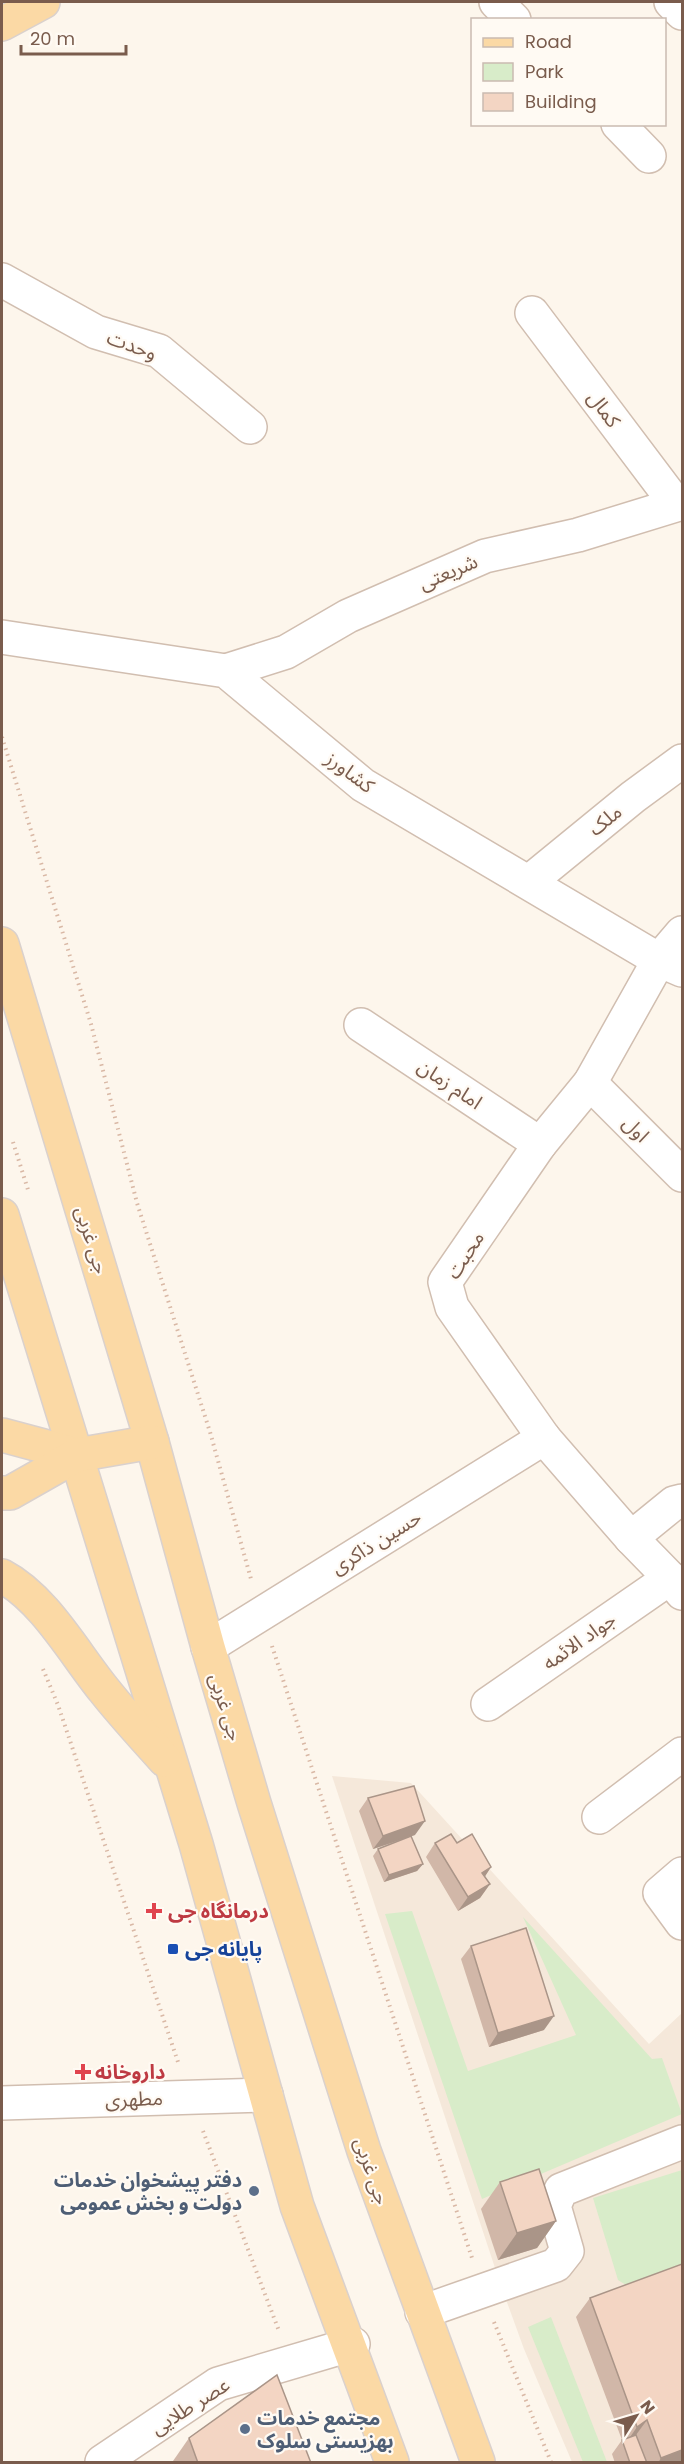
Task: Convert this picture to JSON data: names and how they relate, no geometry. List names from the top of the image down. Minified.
{"streets":{"main road":["جی غربی"],"street":["وحدت","کمال","شریعتی","کشاورز","ملک","امام زمان","اول","محبت","حسین ذاکری","جواد الائمه","مطهری","عصر طلایی"]},"crossings":[["کمال","شریعتی"],["شریعتی","کشاورز"],["کشاورز","ملک"],["کشاورز","محبت"],["امام زمان","محبت"],["اول","محبت"],["جی غربی","حسین ذاکری"],["محبت","حسین ذاکری"],["محبت","جواد الائمه"]],"places":{"health":["درمانگاه جی","داروخانه"],"transit":["پایانه جی"],"other":["دفتر پیشخوان خدمات دولت و بخش عمومی","مجتمع خدمات بهزیستی سلوک"]},"legend":["Road","Park","Building"],"scale_bar":"20 m","north":"top right"}
